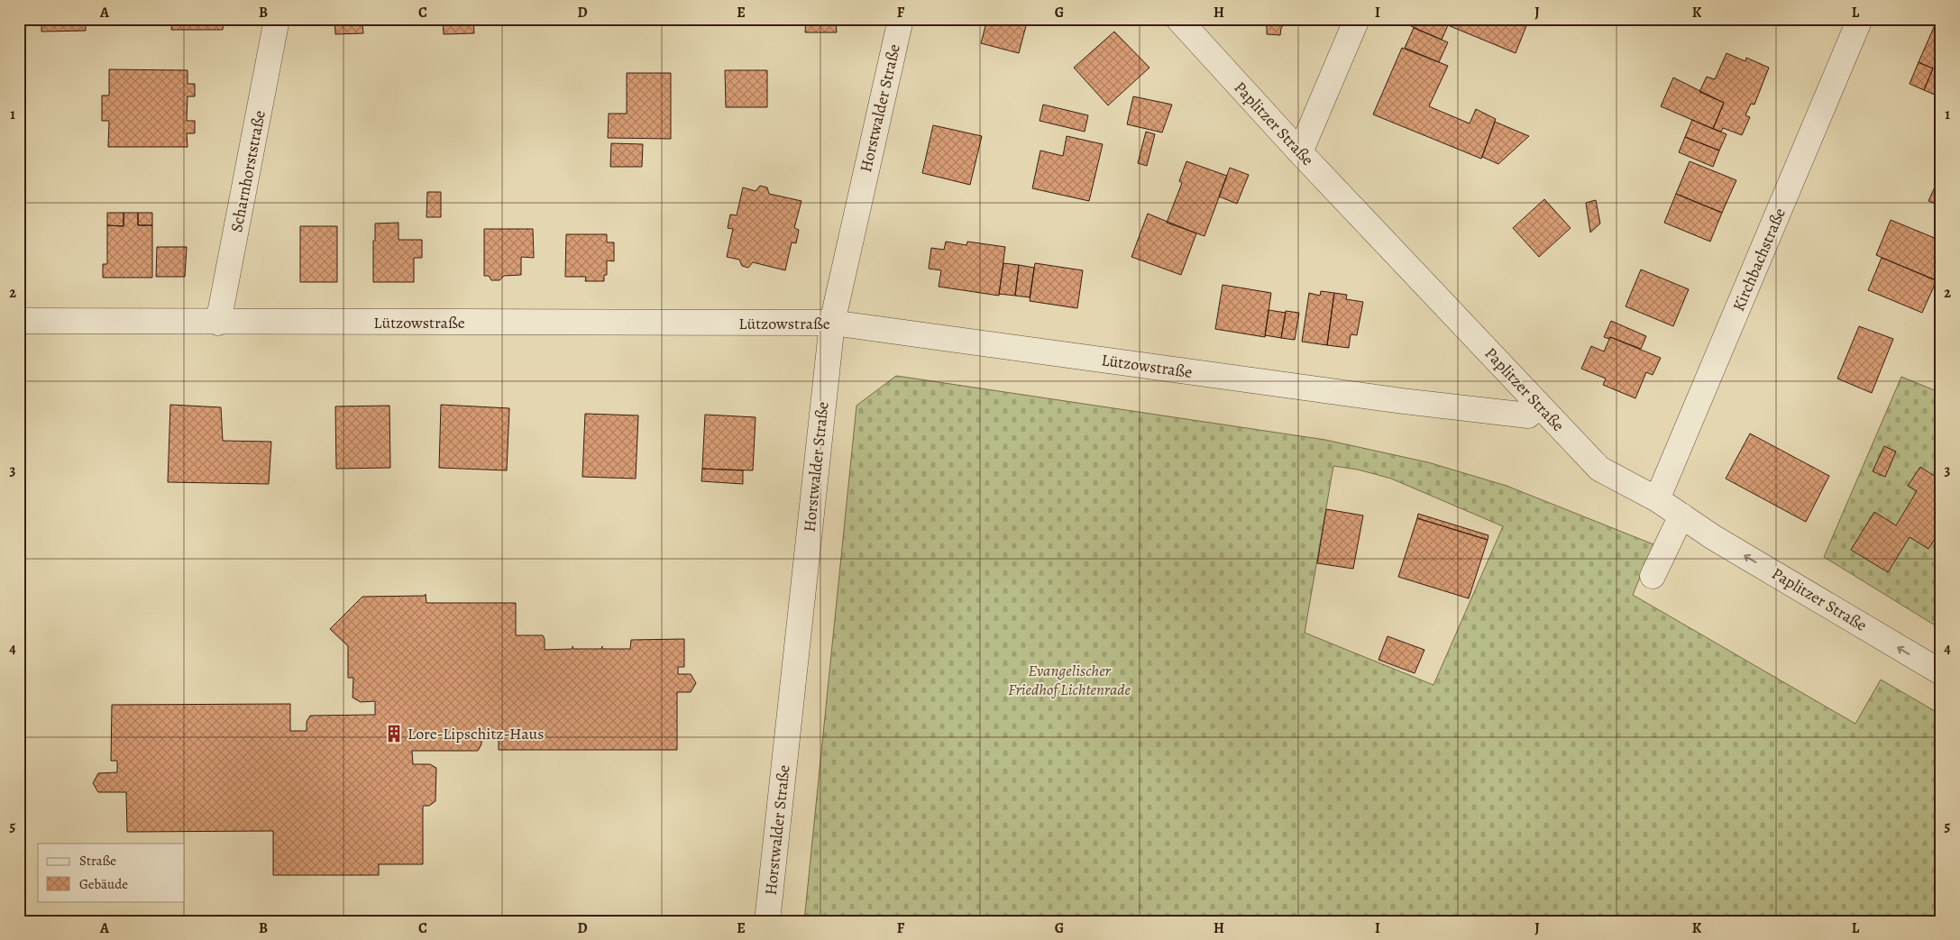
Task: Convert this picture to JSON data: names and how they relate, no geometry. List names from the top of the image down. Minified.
{"streets":{"street":["Horstwalder Straße","Paplitzer Straße","Scharnhorststraße","Kirchbachstraße","Lützowstraße"]},"crossings":[["Horstwalder Straße","Lützowstraße"],["Paplitzer Straße","Kirchbachstraße"],["Paplitzer Straße","Lützowstraße"],["Scharnhorststraße","Lützowstraße"]],"parks":["Evangelischer Friedhof Lichtenrade"],"places":{"building":["Lore-Lipschitz-Haus"]},"legend":["Straße","Gebäude"],"grid":{"columns":["A","B","C","D","E","F","G","H","I","J","K","L"],"rows":["1","2","3","4","5"]}}
